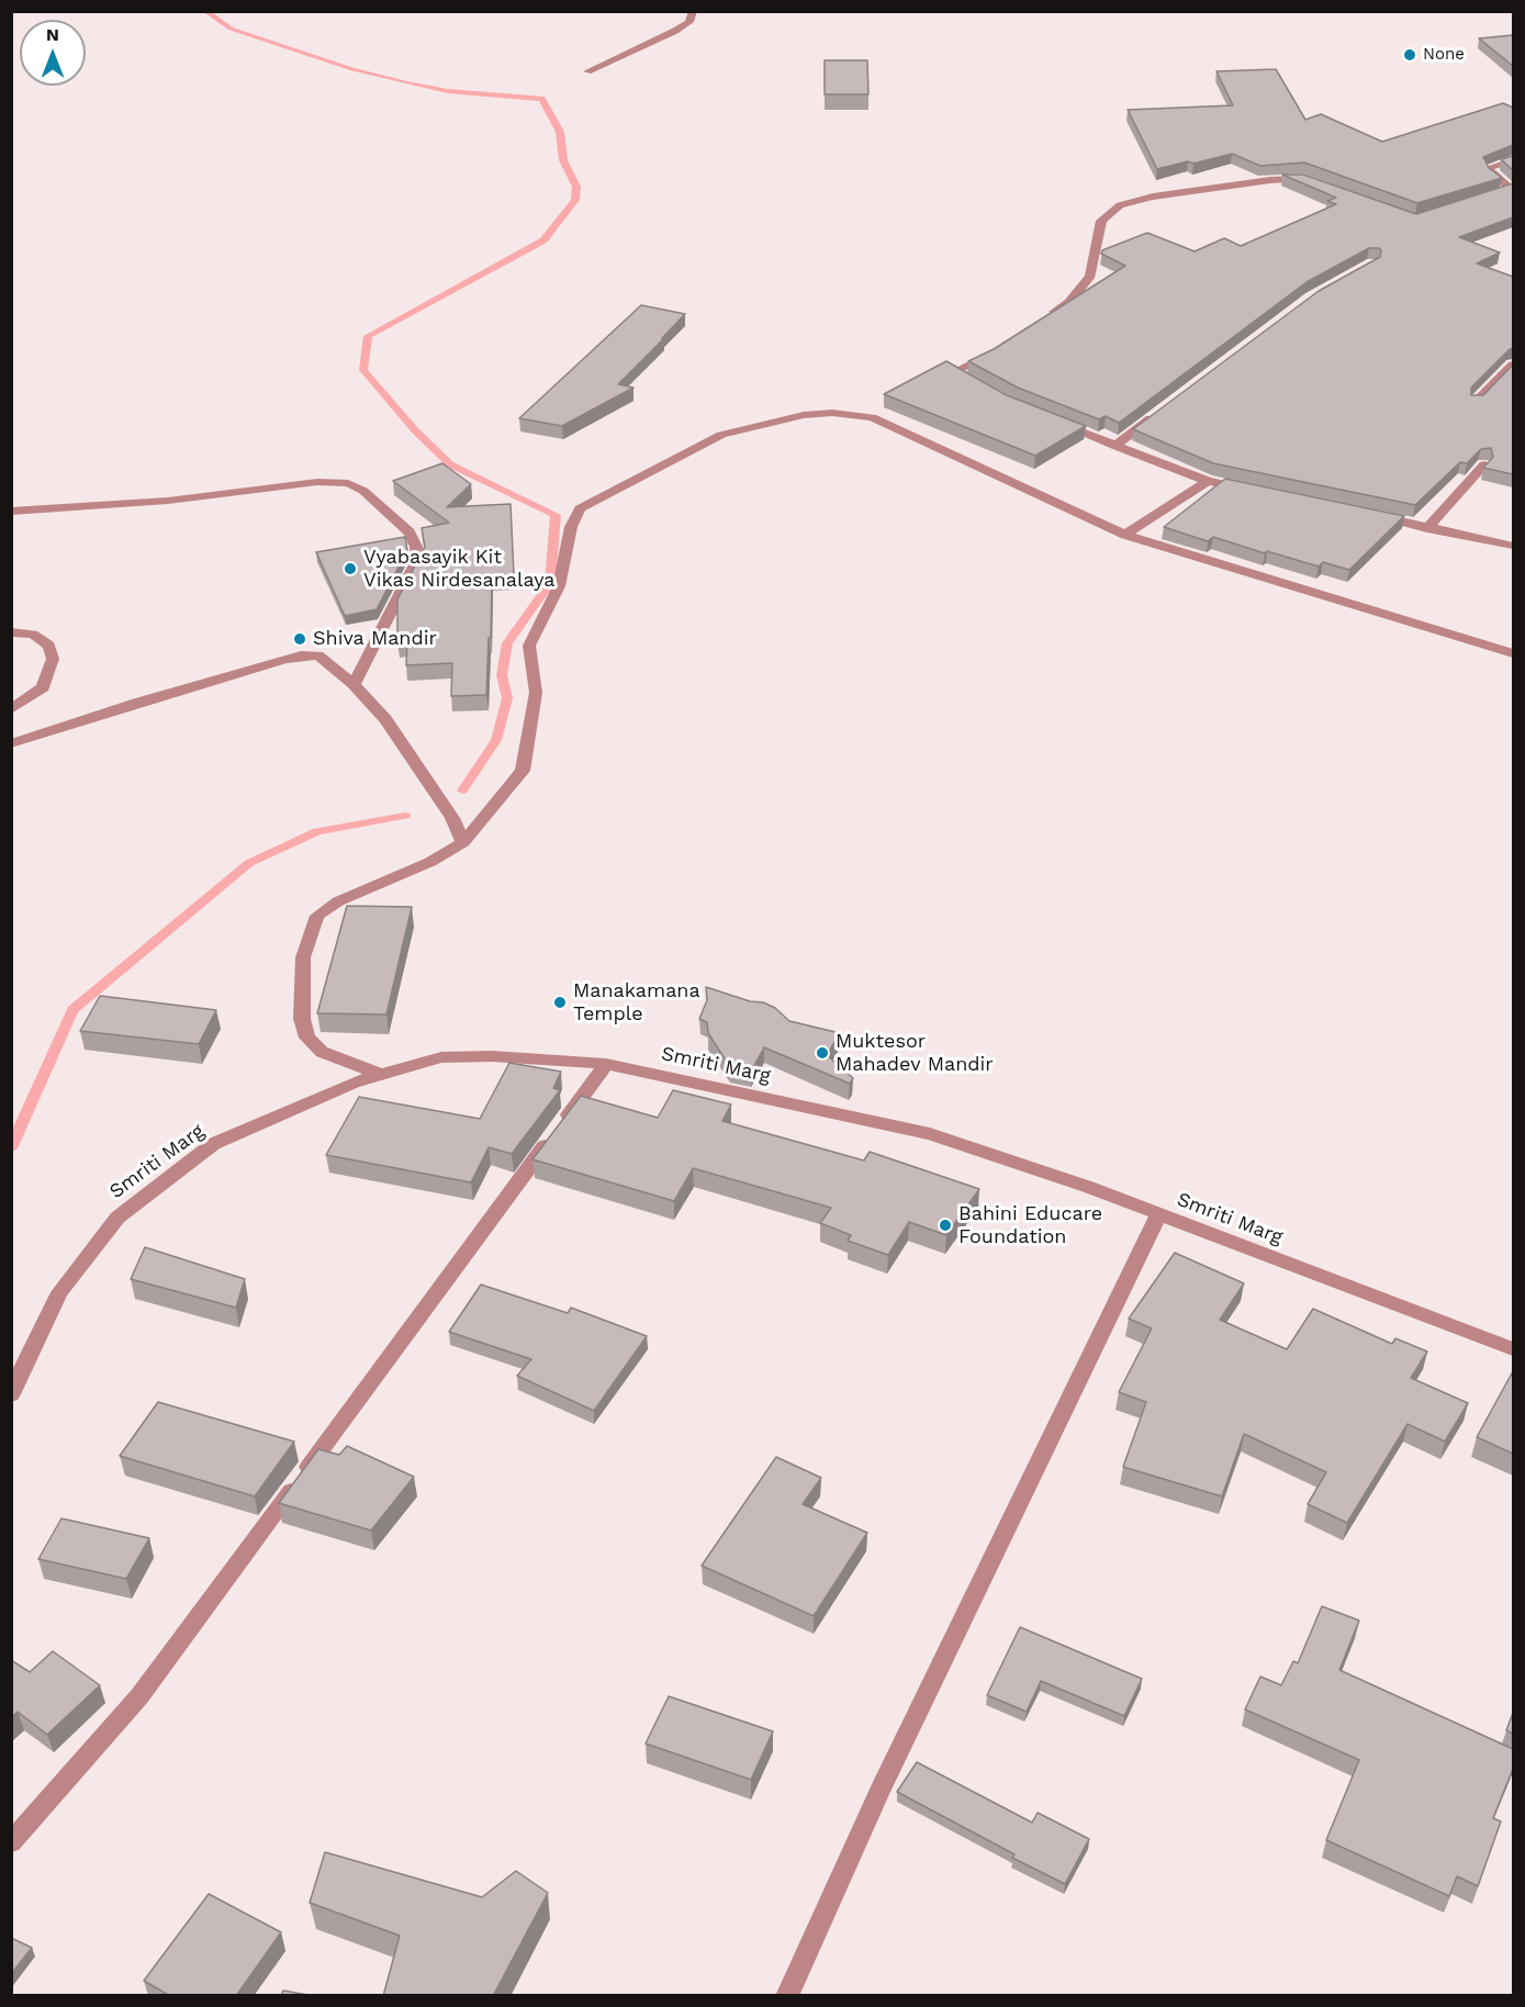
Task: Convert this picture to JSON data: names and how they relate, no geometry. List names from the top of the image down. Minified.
{"streets":{"street":["Smriti Marg"]},"places":["None","Vyabasayik Kit Vikas Nirdesanalaya","Shiva Mandir","Manakamana Temple","Muktesor Mahadev Mandir","Bahini Educare Foundation"],"north":"top"}
